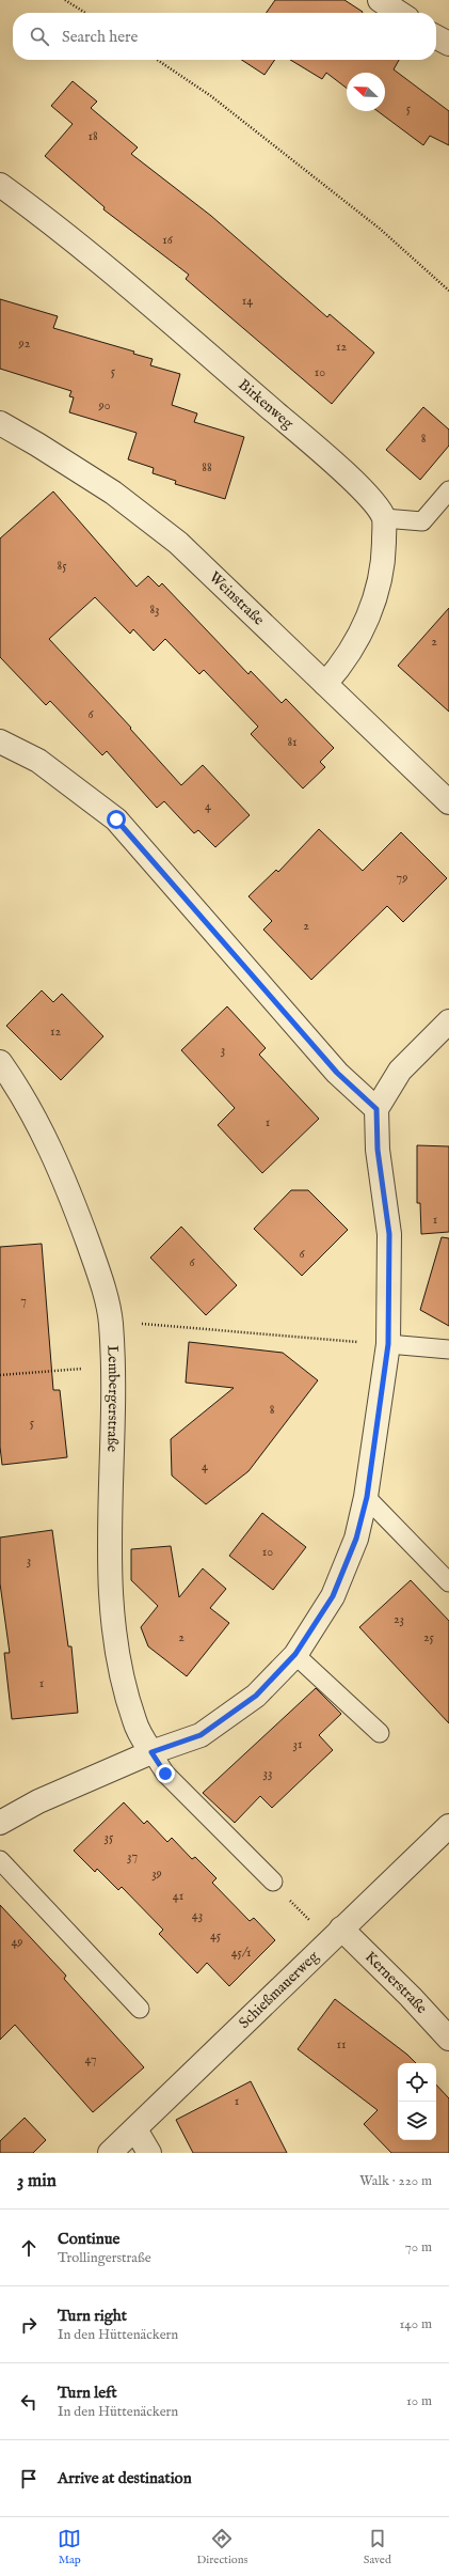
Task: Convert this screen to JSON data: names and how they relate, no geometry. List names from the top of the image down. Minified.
{"streets":{"street":["Birkenweg","Weinstraße","Lembergerstraße","Kernerstraße","Schießmauerweg"]},"crossings":[["Kernerstraße","Schießmauerweg"]],"house_numbers":["5","18","16","14","92","12","5","10","90","8","88","85","83","2","6","81","4","79","2","12","3","1","1","6","6","7","8","5","4","10","3","23","2","25","1","31","33","35","37","39","41","43","45","49","45/1","11","47","1"],"north":"top left","page":{"search":"Search here","heading":["3 min","Walk · 220 m"],"list":[["Continue","Trollingerstraße","70 m"],["Turn right","In den Hüttenäckern","140 m"],["Turn left","In den Hüttenäckern","10 m"],"Arrive at destination"],"nav":["Map","Directions","Saved"]}}
